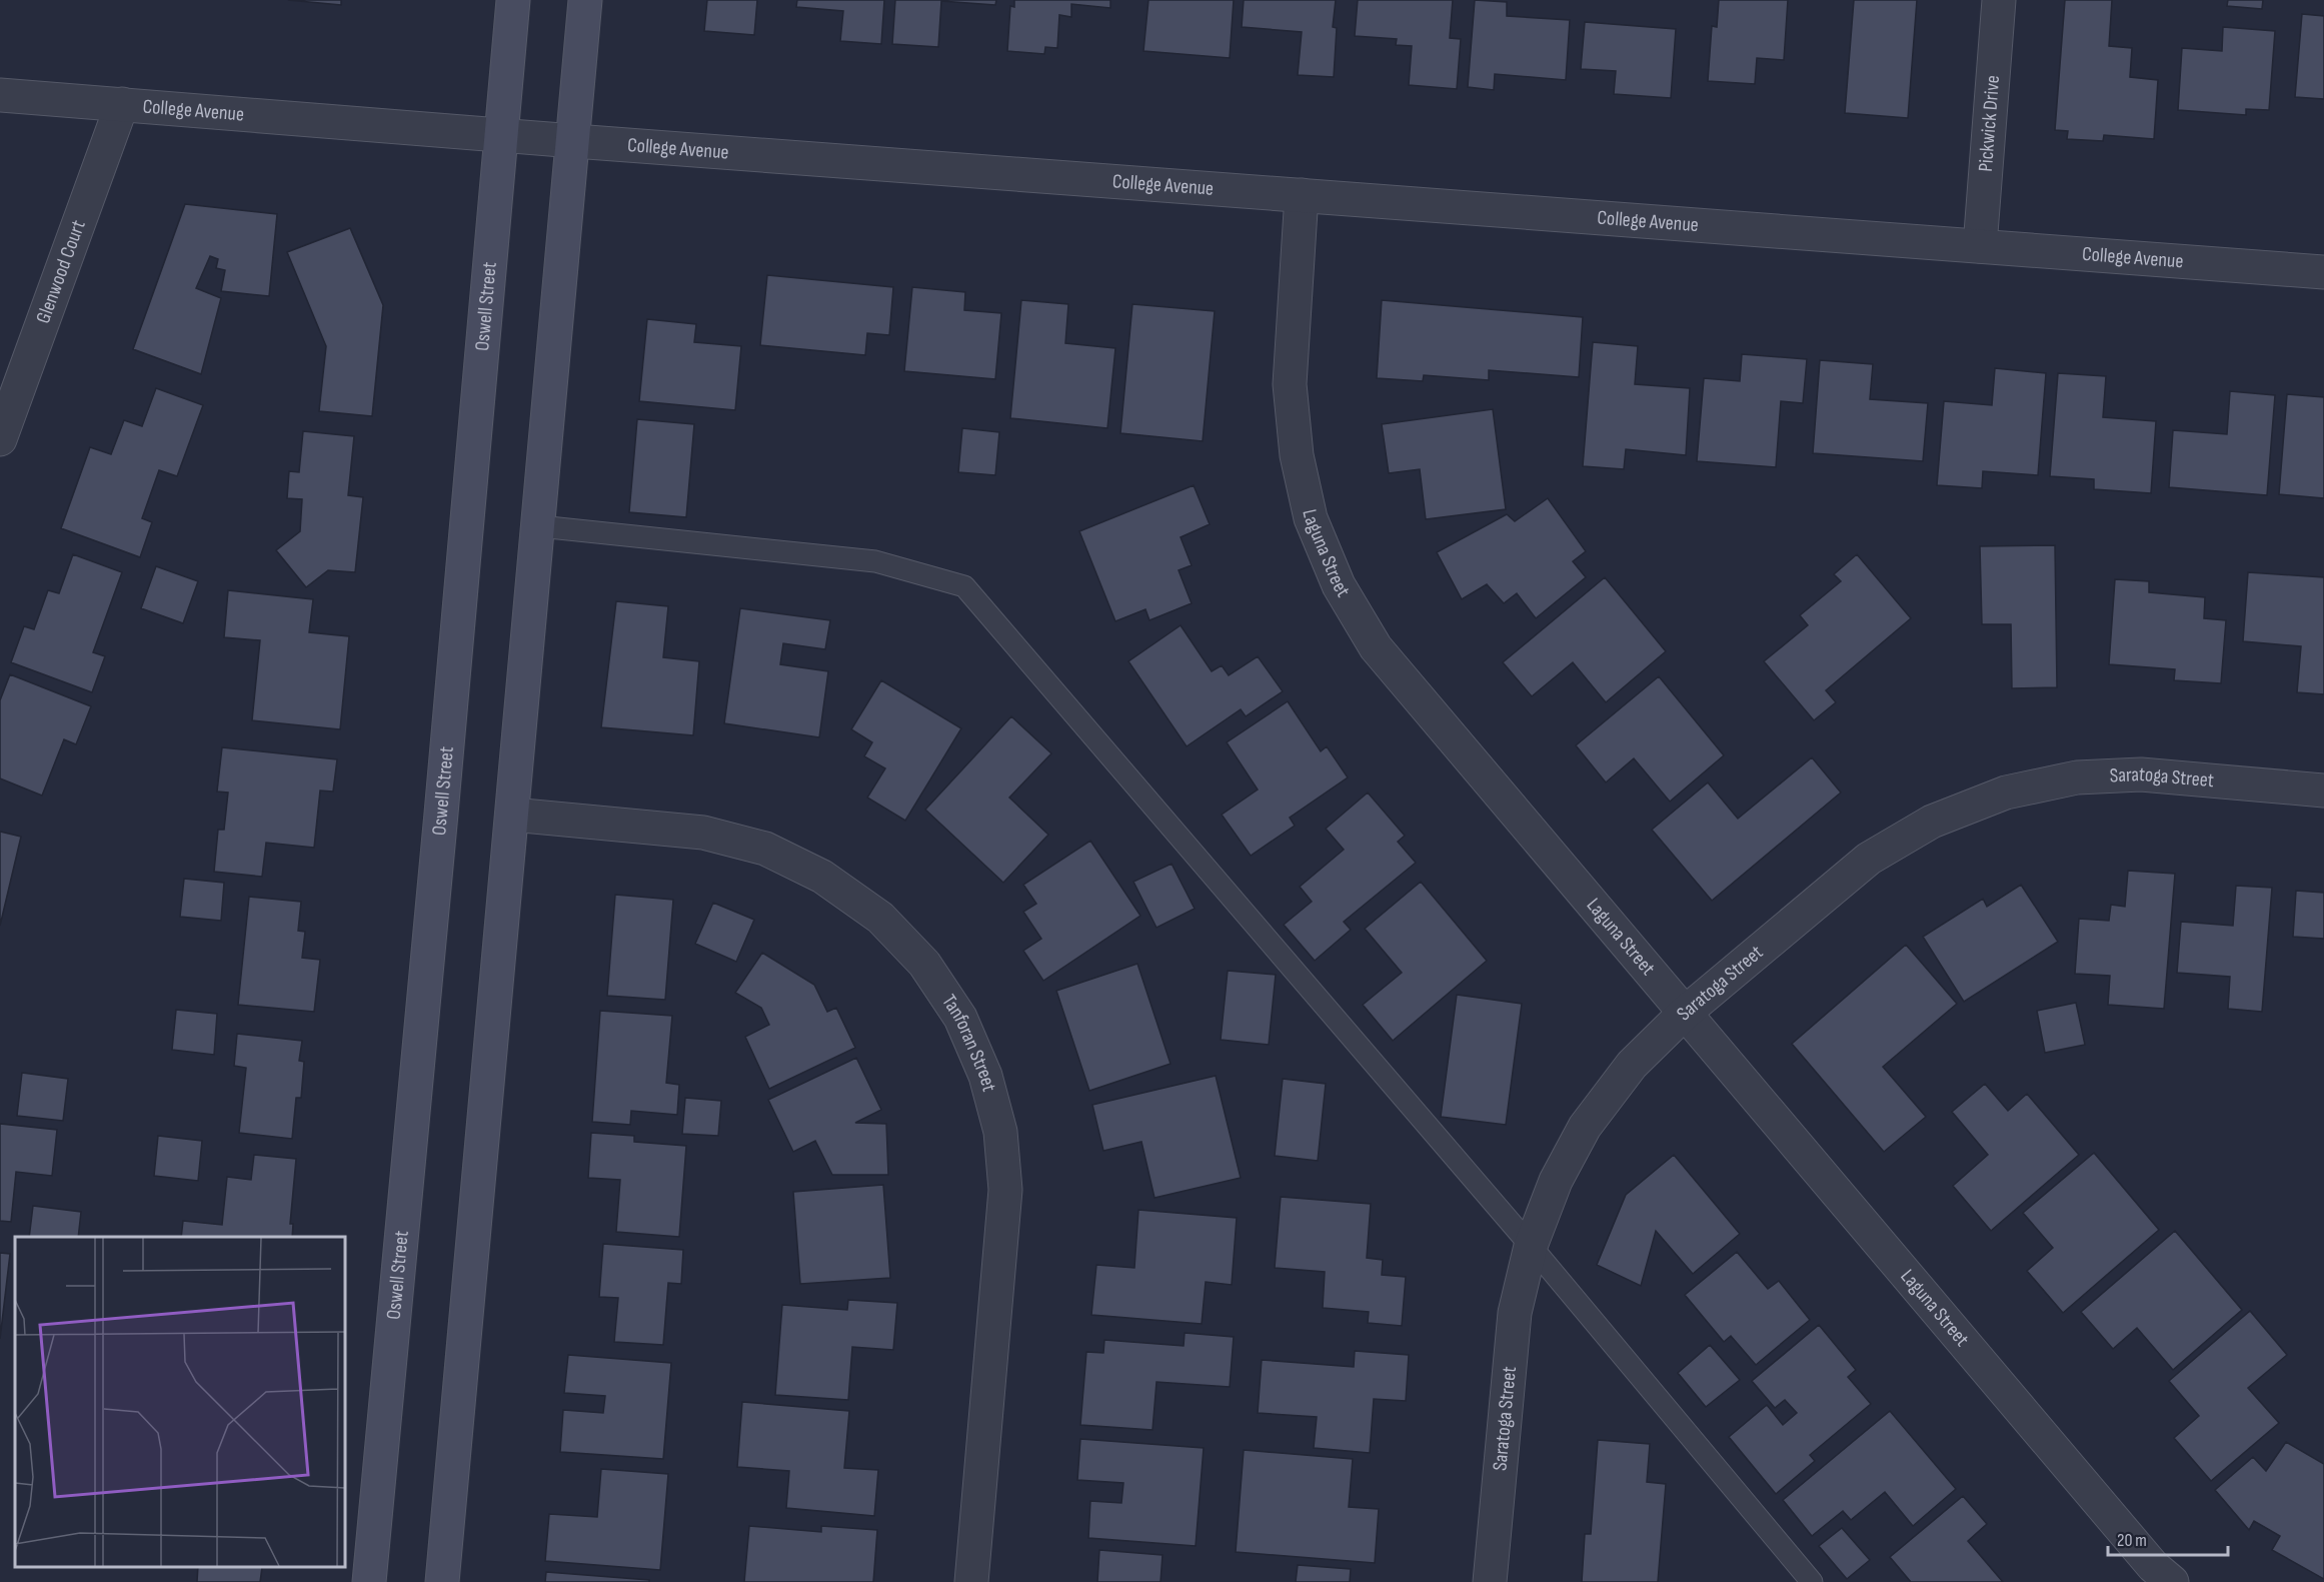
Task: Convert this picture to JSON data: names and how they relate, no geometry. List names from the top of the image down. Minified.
{"streets":{"main road":["Oswell Street"],"street":["College Avenue","Pickwick Drive","Glenwood Court","Laguna Street","Saratoga Street","Tanforan Street"]},"crossings":[["College Avenue","Pickwick Drive"],["College Avenue","Glenwood Court"],["College Avenue","Oswell Street"],["College Avenue","Laguna Street"],["Laguna Street","Saratoga Street"]],"scale_bar":"20 m"}
